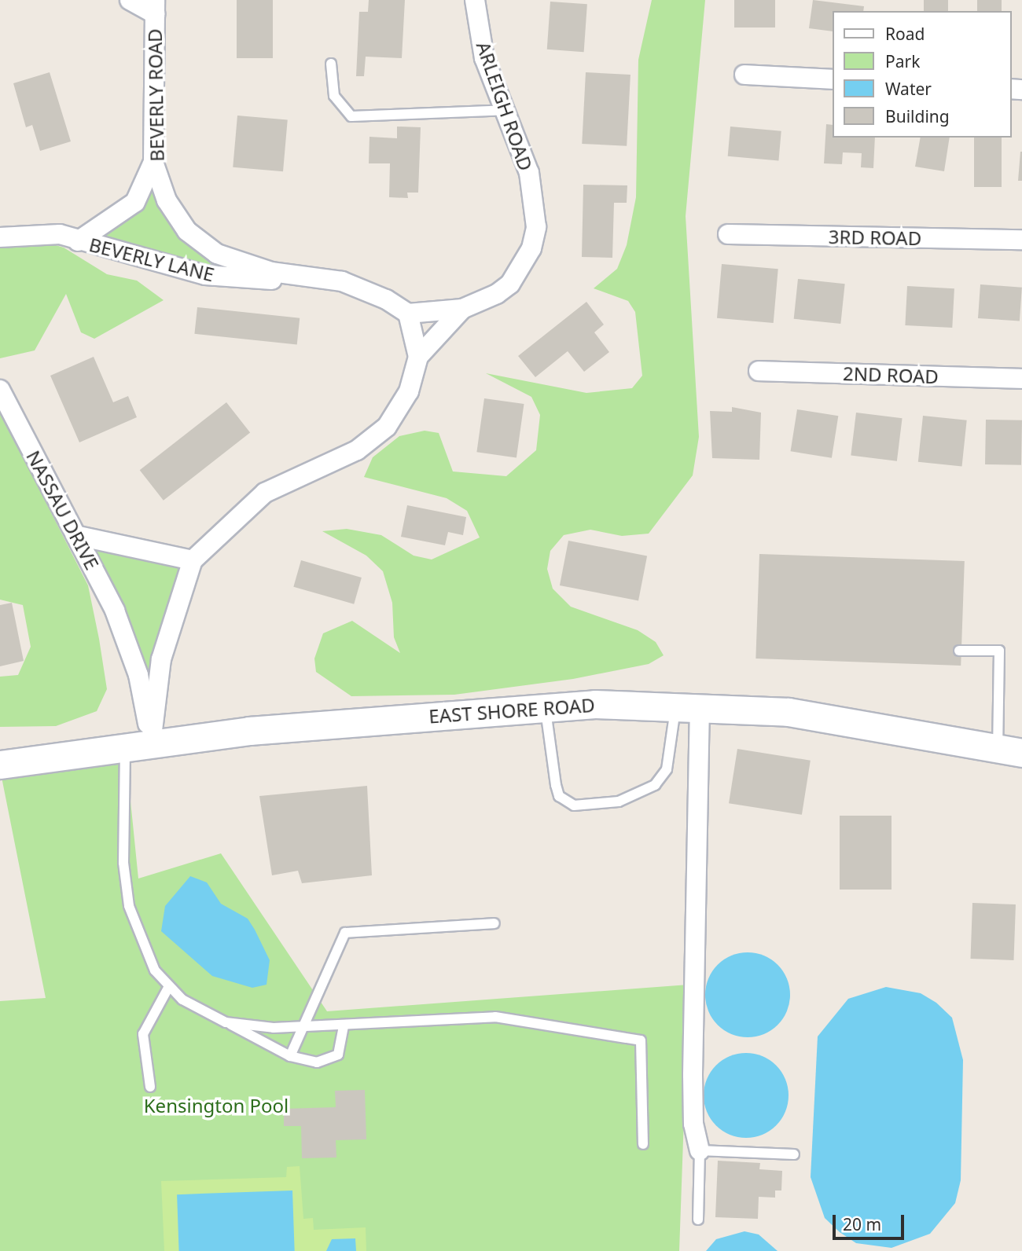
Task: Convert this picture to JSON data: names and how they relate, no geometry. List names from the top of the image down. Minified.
{"streets":{"main road":["EAST SHORE ROAD"],"street":["BEVERLY ROAD","ARLEIGH ROAD","3RD ROAD","BEVERLY LANE","2ND ROAD","NASSAU DRIVE"]},"crossings":[["BEVERLY ROAD","BEVERLY LANE"],["ARLEIGH ROAD","BEVERLY LANE"],["ARLEIGH ROAD","NASSAU DRIVE"],["ARLEIGH ROAD","EAST SHORE ROAD"],["NASSAU DRIVE","EAST SHORE ROAD"]],"parks":["Kensington Pool"],"legend":["Road","Park","Water","Building"],"scale_bar":"20 m"}
